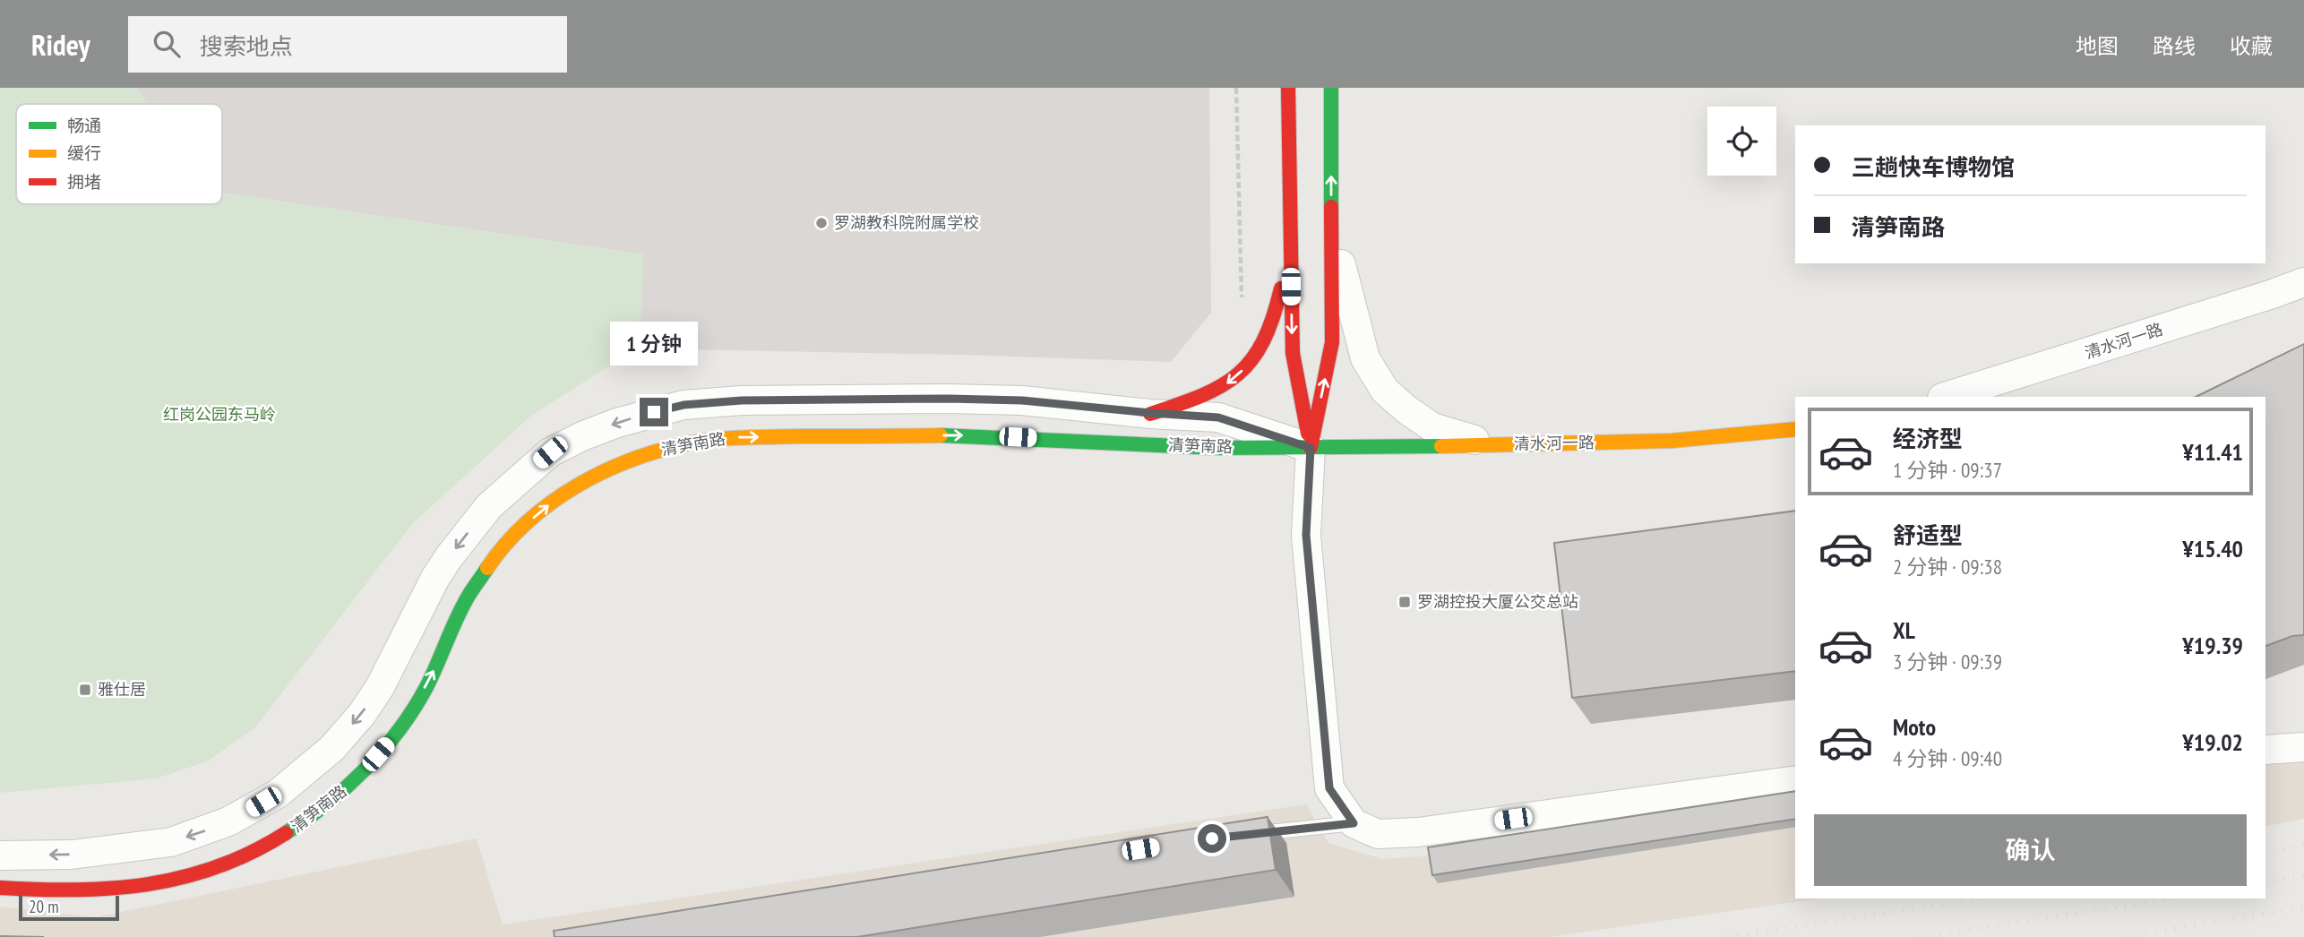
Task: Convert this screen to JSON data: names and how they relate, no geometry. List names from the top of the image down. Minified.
{"streets":{"street":["清水河一路","清笋南路"]},"crossings":[["清水河一路","清笋南路"]],"parks":["红岗公园东马岭"],"places":{"other":["罗湖教科院附属学校"],"transit":["罗湖控投大厦公交总站","雅仕居"]},"legend":["畅通","缓行","拥堵"],"scale_bar":"20 m","page":{"header":"Ridey","search":"搜索地点","nav":["地图","路线","收藏"],"banner":["三趟快车博物馆","清笋南路"],"bubble":"1 分钟","list":[{"name":"经济型","note":"1 分钟 · 09:37","value":"¥11.41"},{"name":"舒适型","note":"2 分钟 · 09:38","value":"¥15.40"},{"name":"XL","note":"3 分钟 · 09:39","value":"¥19.39"},{"name":"Moto","note":"4 分钟 · 09:40","value":"¥19.02"}],"buttons":"确认","scale":"20 m"}}
